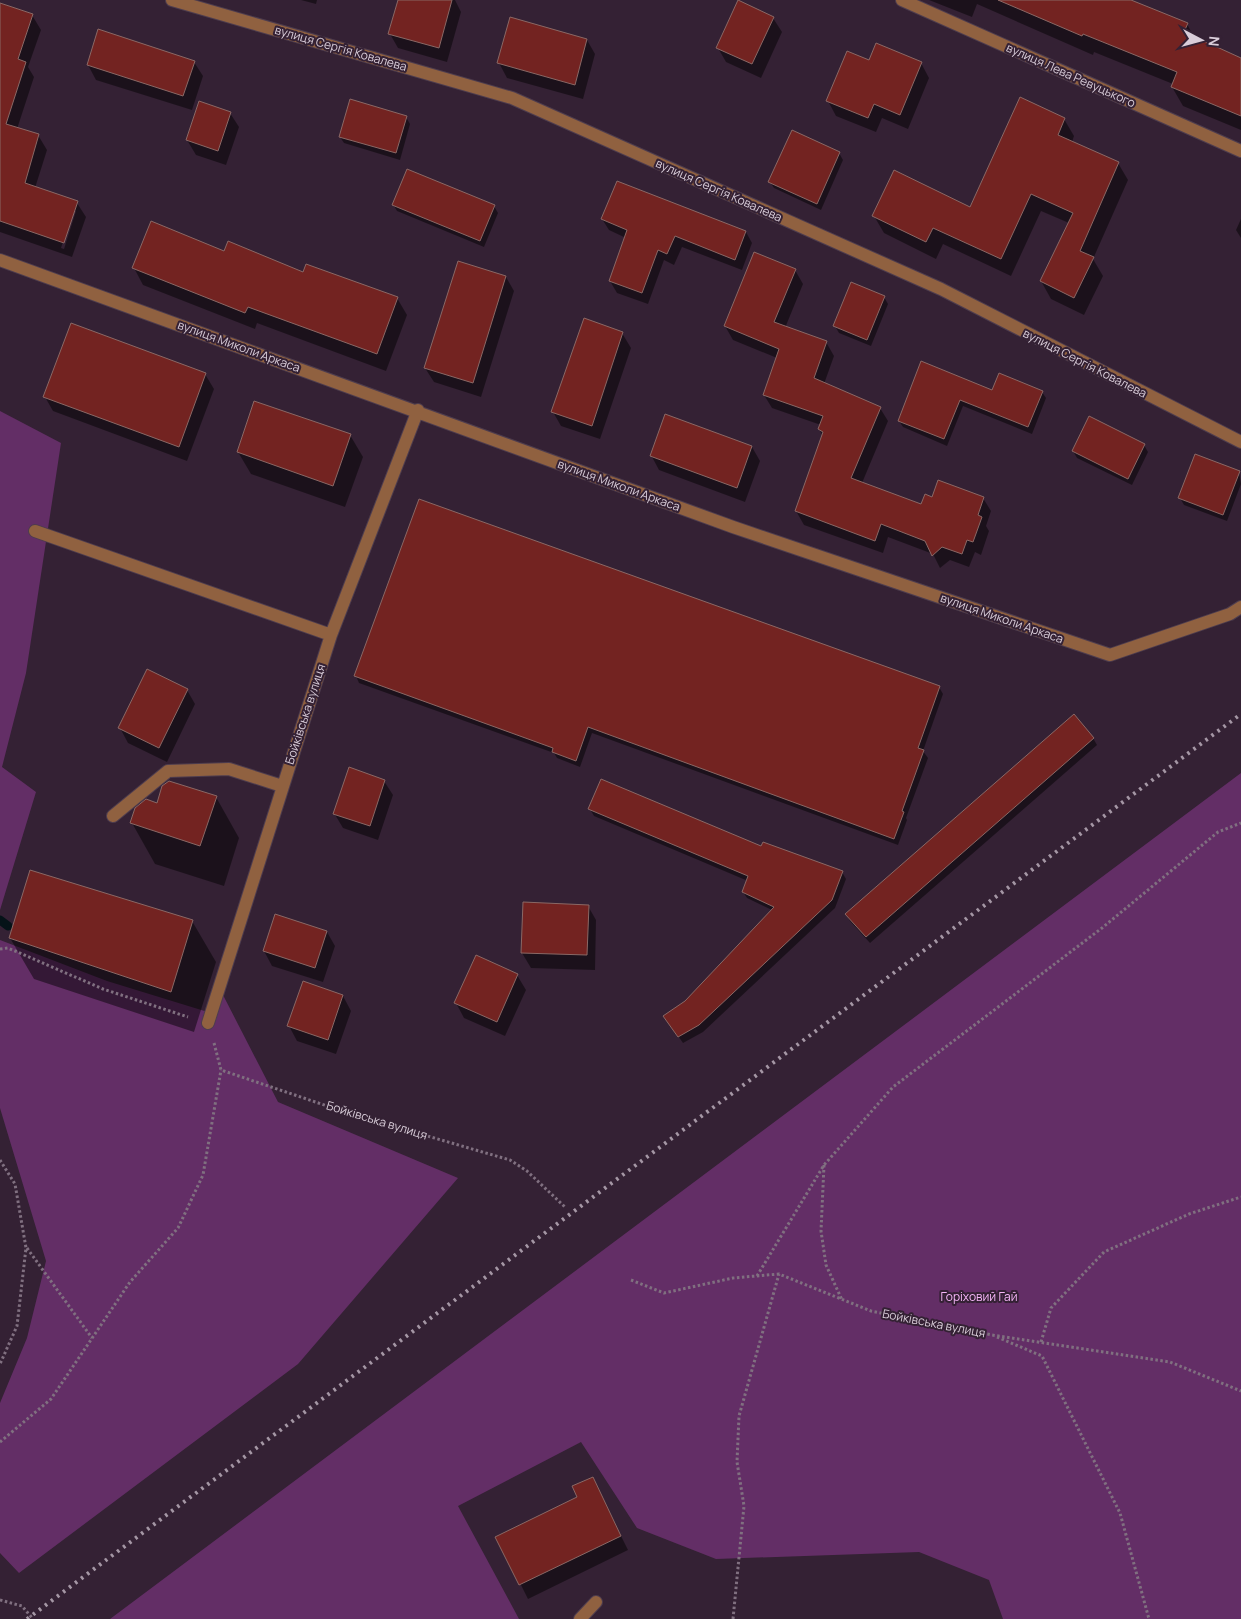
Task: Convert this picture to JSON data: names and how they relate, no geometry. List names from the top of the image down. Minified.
{"streets":{"street":["вулиця Сергія Ковалева","вулиця Лева Ревуцького","вулиця Миколи Аркаса","Бойківська вулиця"]},"crossings":[["вулиця Миколи Аркаса","Бойківська вулиця"]],"parks":["Горіховий Гай"],"north":"right"}
